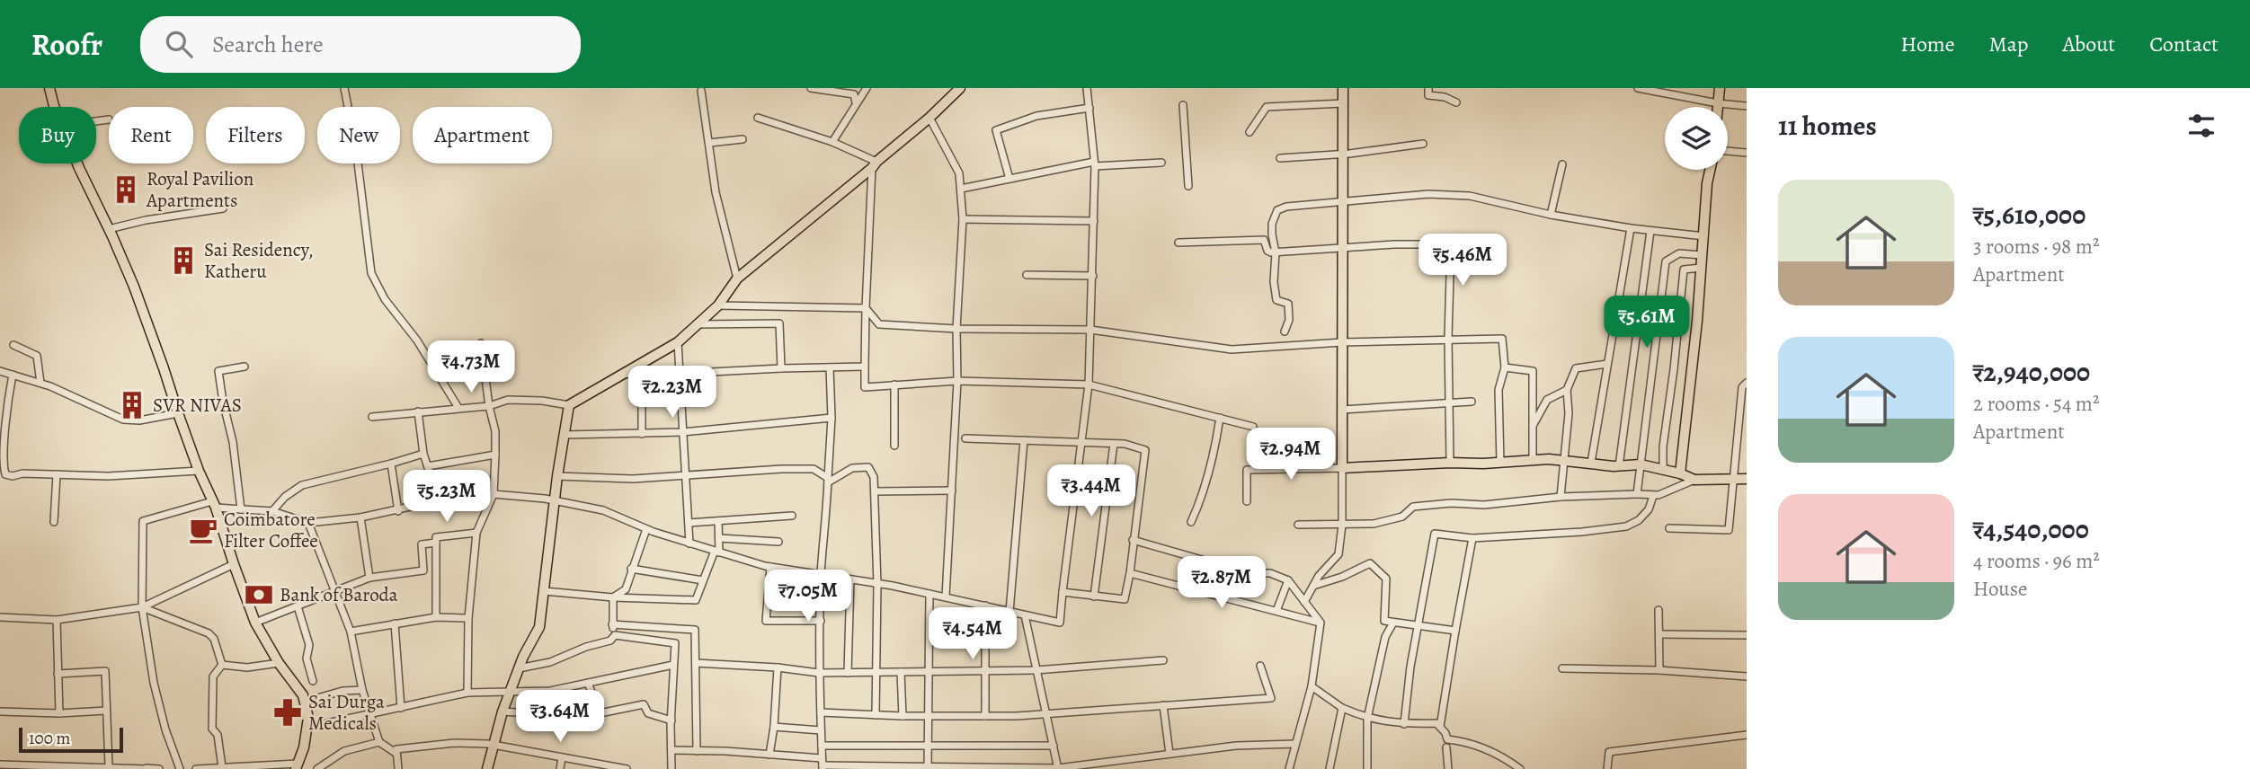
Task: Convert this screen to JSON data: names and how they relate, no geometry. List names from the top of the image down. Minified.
{"places":{"building":["Royal Pavilion Apartments","Sai Residency, Katheru","SVR NIVAS"],"cafe":["Coimbatore Filter Coffee"],"bank":["Bank of Baroda"],"pharmacy":["Sai Durga Medicals"]},"scale_bar":"100 m","page":{"header":"Roofr","search":"Search here","nav":["Home","Map","About","Contact"],"heading":"11 homes","chip":["Buy","Rent","Filters","New","Apartment"],"list":[{"name":"₹5,610,000","note":"3 rooms · 98 m² · Apartment"},{"name":"₹2,940,000","note":"2 rooms · 54 m² · Apartment"},{"name":"₹4,540,000","note":"4 rooms · 96 m² · House"}],"price":["₹5.46M","₹5.61M","₹4.73M","₹2.23M","₹2.94M","₹3.44M","₹5.23M","₹2.87M","₹7.05M","₹4.54M","₹3.64M"],"scale":"100 m"}}
